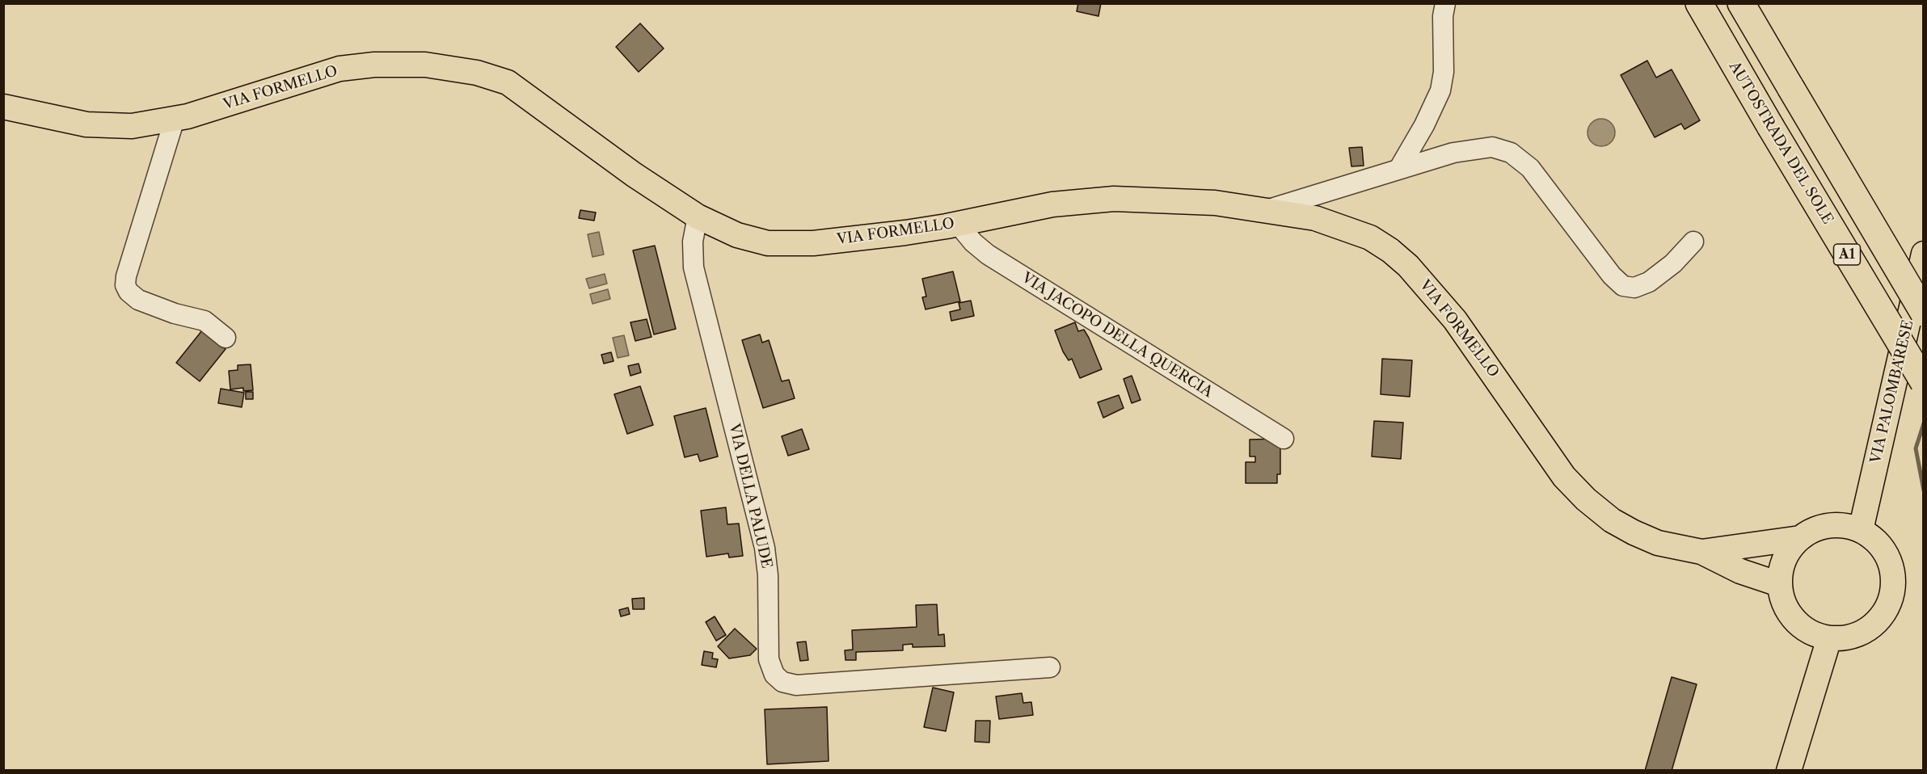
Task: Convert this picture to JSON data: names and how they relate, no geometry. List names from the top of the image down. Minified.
{"streets":{"highway":["AUTOSTRADA DEL SOLE","A1"],"main road":["VIA FORMELLO","VIA PALOMBARESE"],"street":["VIA JACOPO DELLA QUERCIA","VIA DELLA PALUDE"]},"crossings":[["VIA FORMELLO","VIA JACOPO DELLA QUERCIA"],["VIA FORMELLO","VIA DELLA PALUDE"]]}
